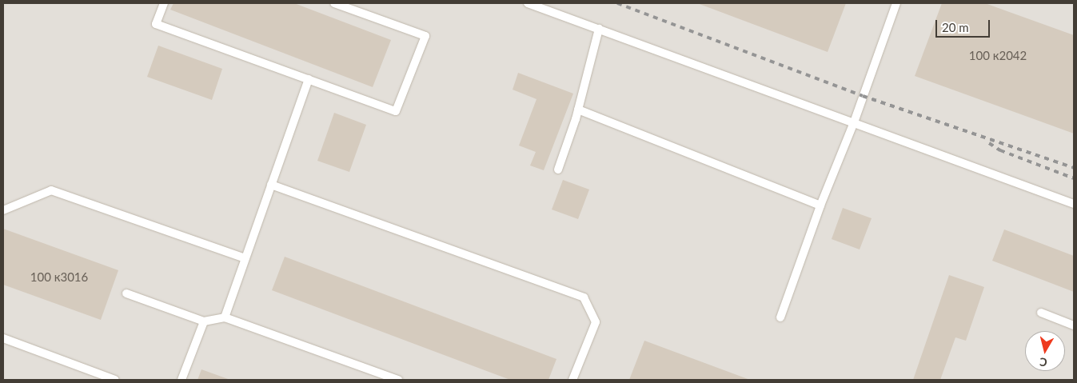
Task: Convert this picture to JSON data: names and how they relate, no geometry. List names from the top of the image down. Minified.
{"house_numbers":["100 к2042","100 к3016"],"scale_bar":"20 m","north":"bottom"}
